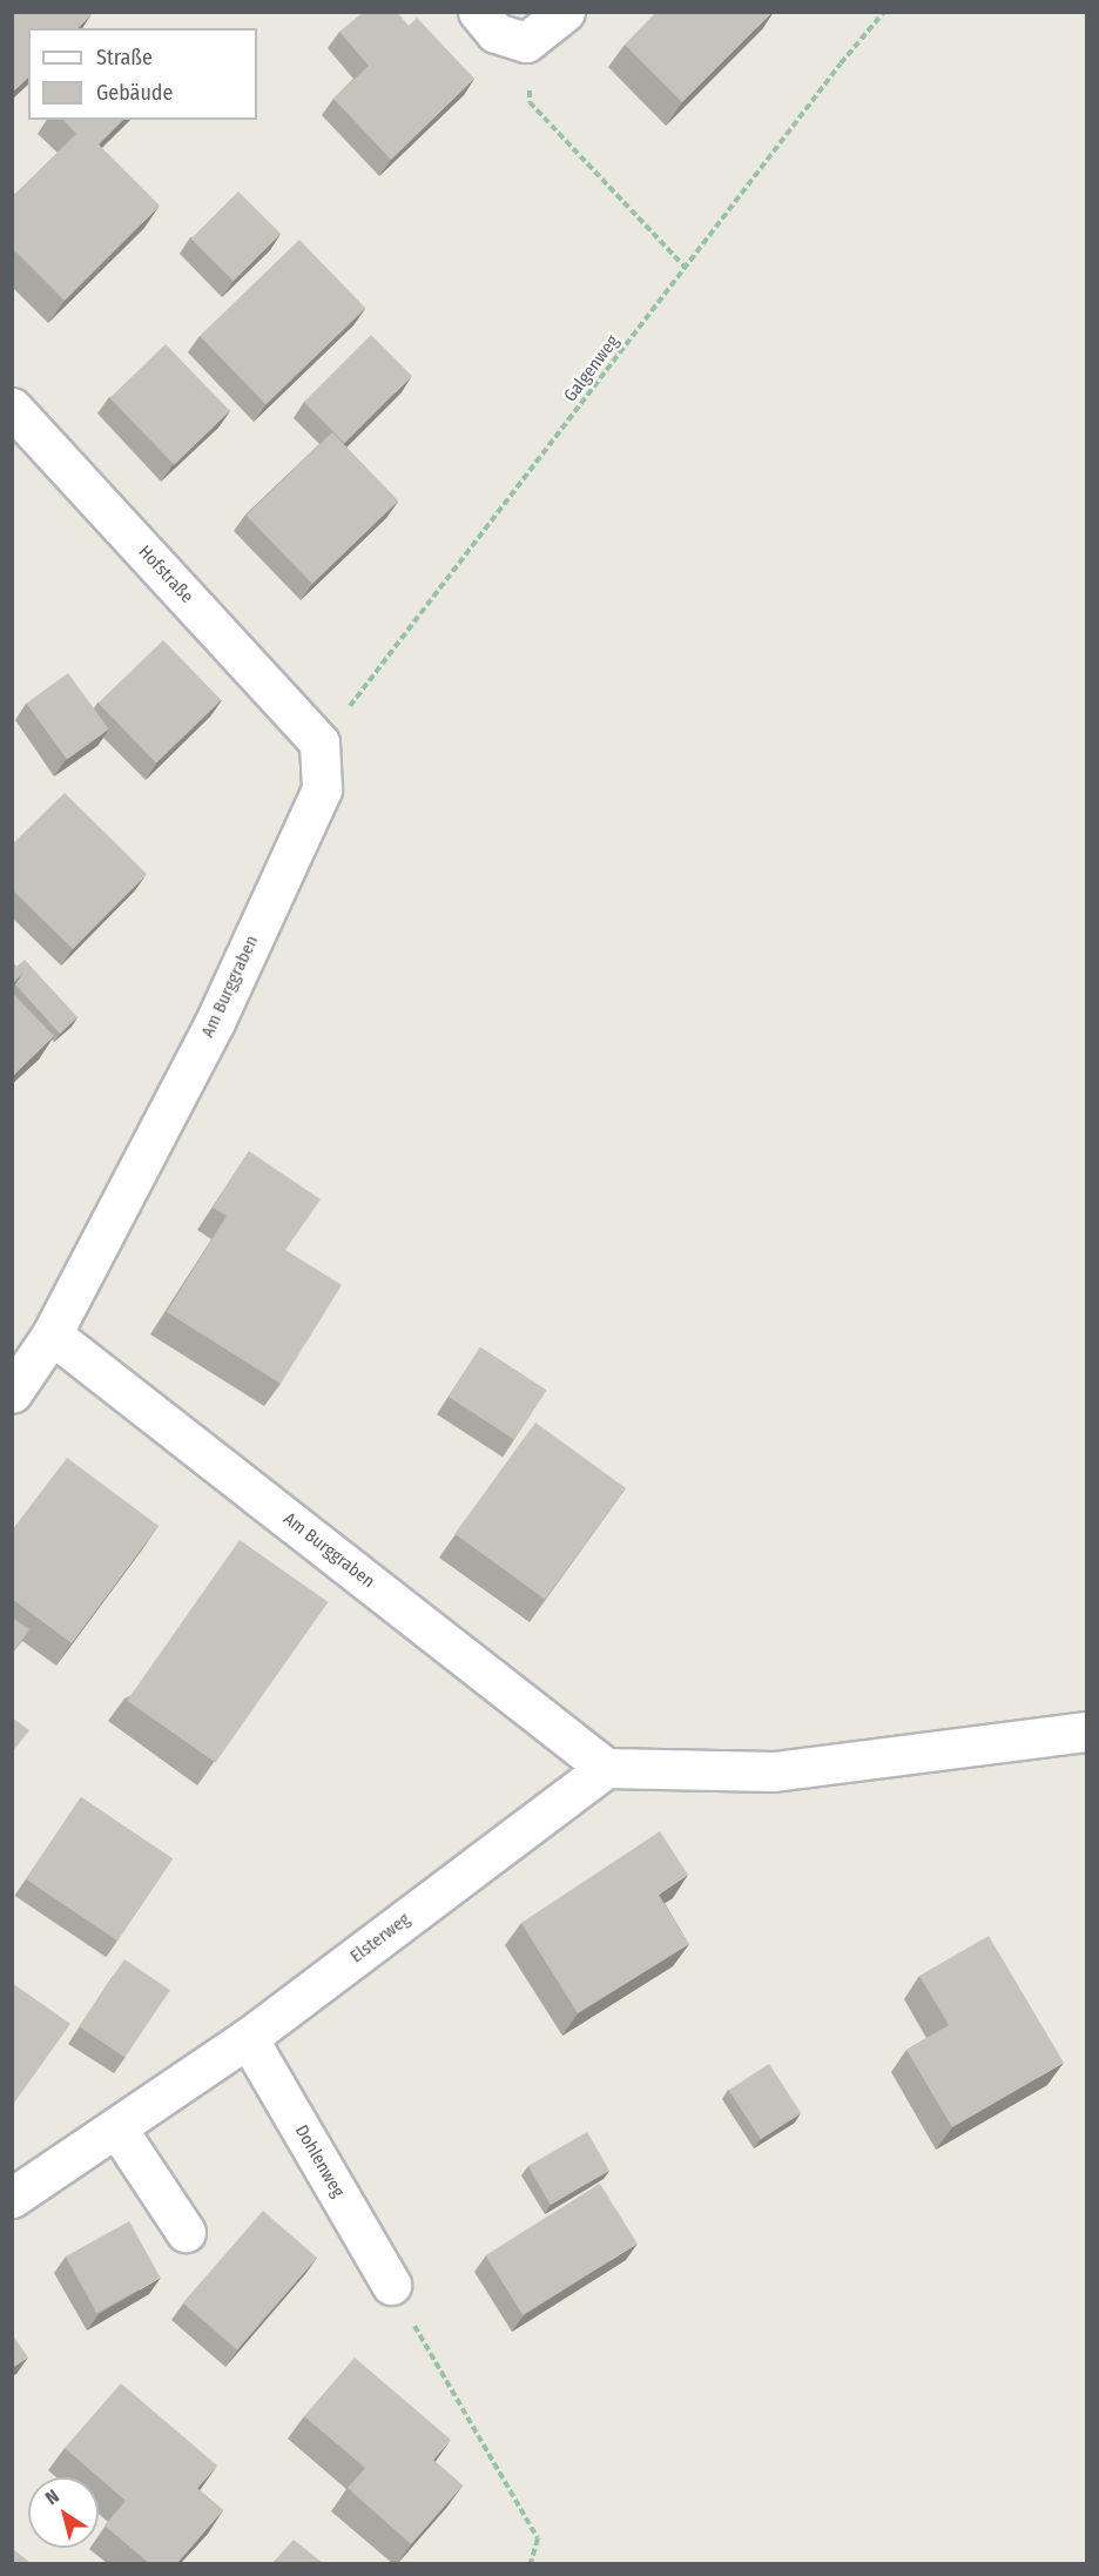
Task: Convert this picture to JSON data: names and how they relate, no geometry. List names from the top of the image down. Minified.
{"streets":{"street":["Hofstraße","Am Burggraben","Elsterweg","Dohlenweg"],"path":["Galgenweg"]},"crossings":[["Galgenweg","Hofstraße"],["Galgenweg","Am Burggraben"],["Hofstraße","Am Burggraben"],["Am Burggraben","Elsterweg"],["Elsterweg","Dohlenweg"]],"legend":["Straße","Gebäude"],"north":"top left"}
